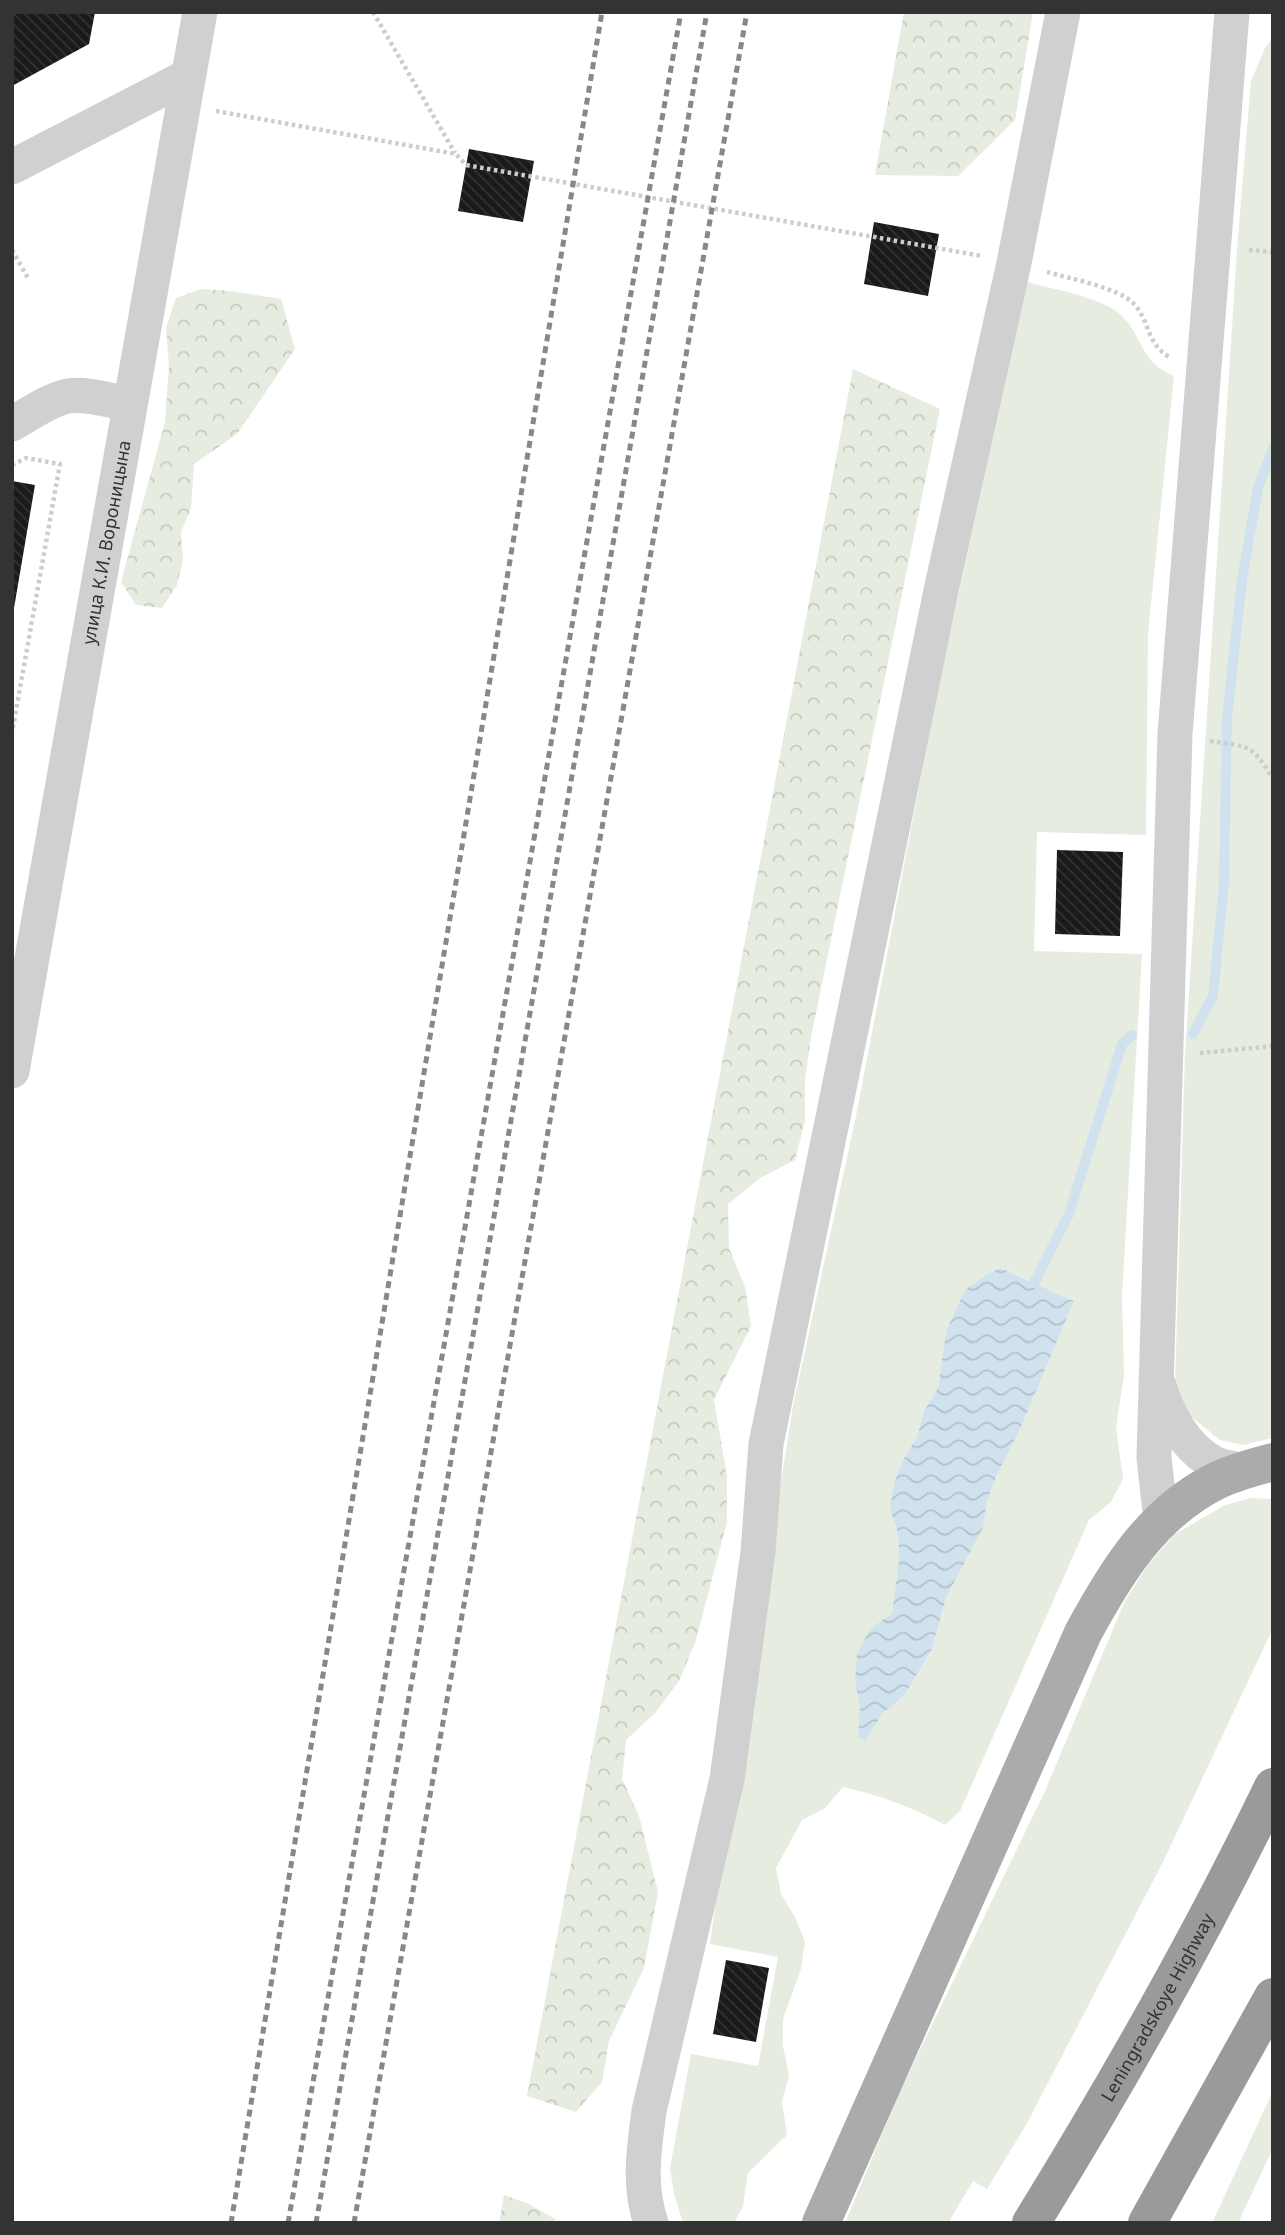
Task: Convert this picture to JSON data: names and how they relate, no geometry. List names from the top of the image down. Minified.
{"streets":{"highway":["Leningradskoye Highway"],"street":["улица К.И. Вороницына"]}}
